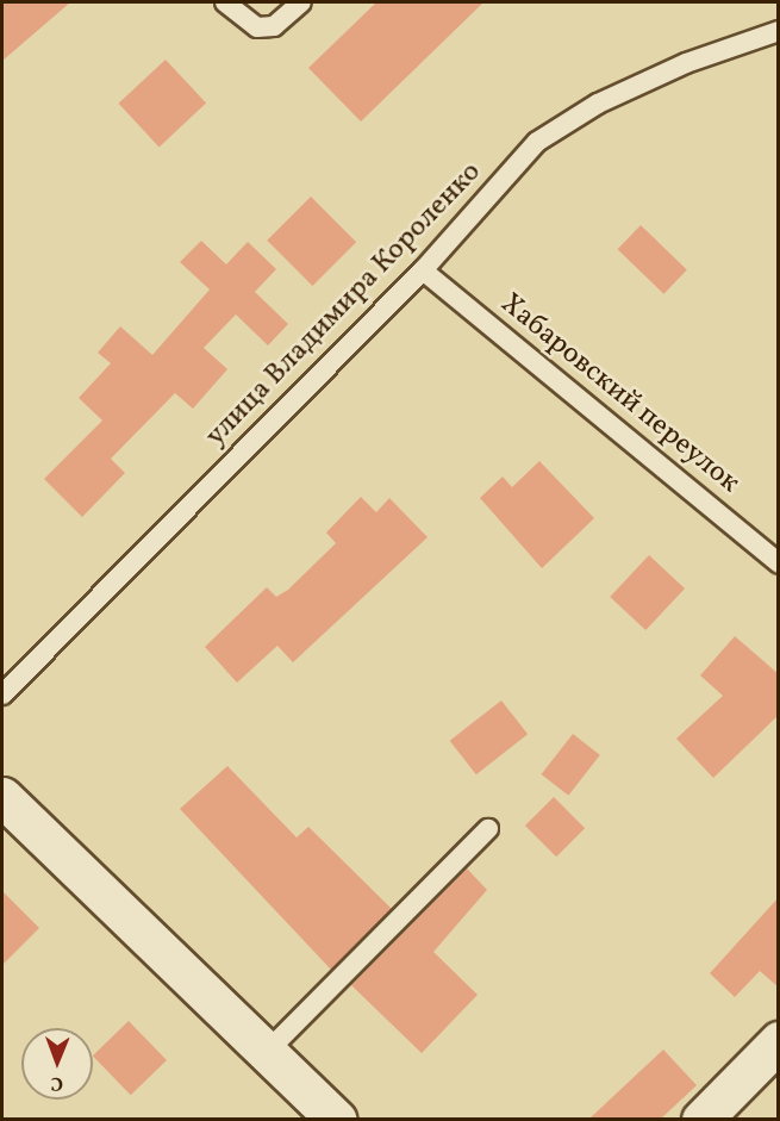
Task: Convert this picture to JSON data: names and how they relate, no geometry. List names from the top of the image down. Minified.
{"streets":{"lane":["улица Владимира Короленко","Хабаровский переулок"]},"crossings":[["улица Владимира Короленко","Хабаровский переулок"]],"north":"bottom"}
